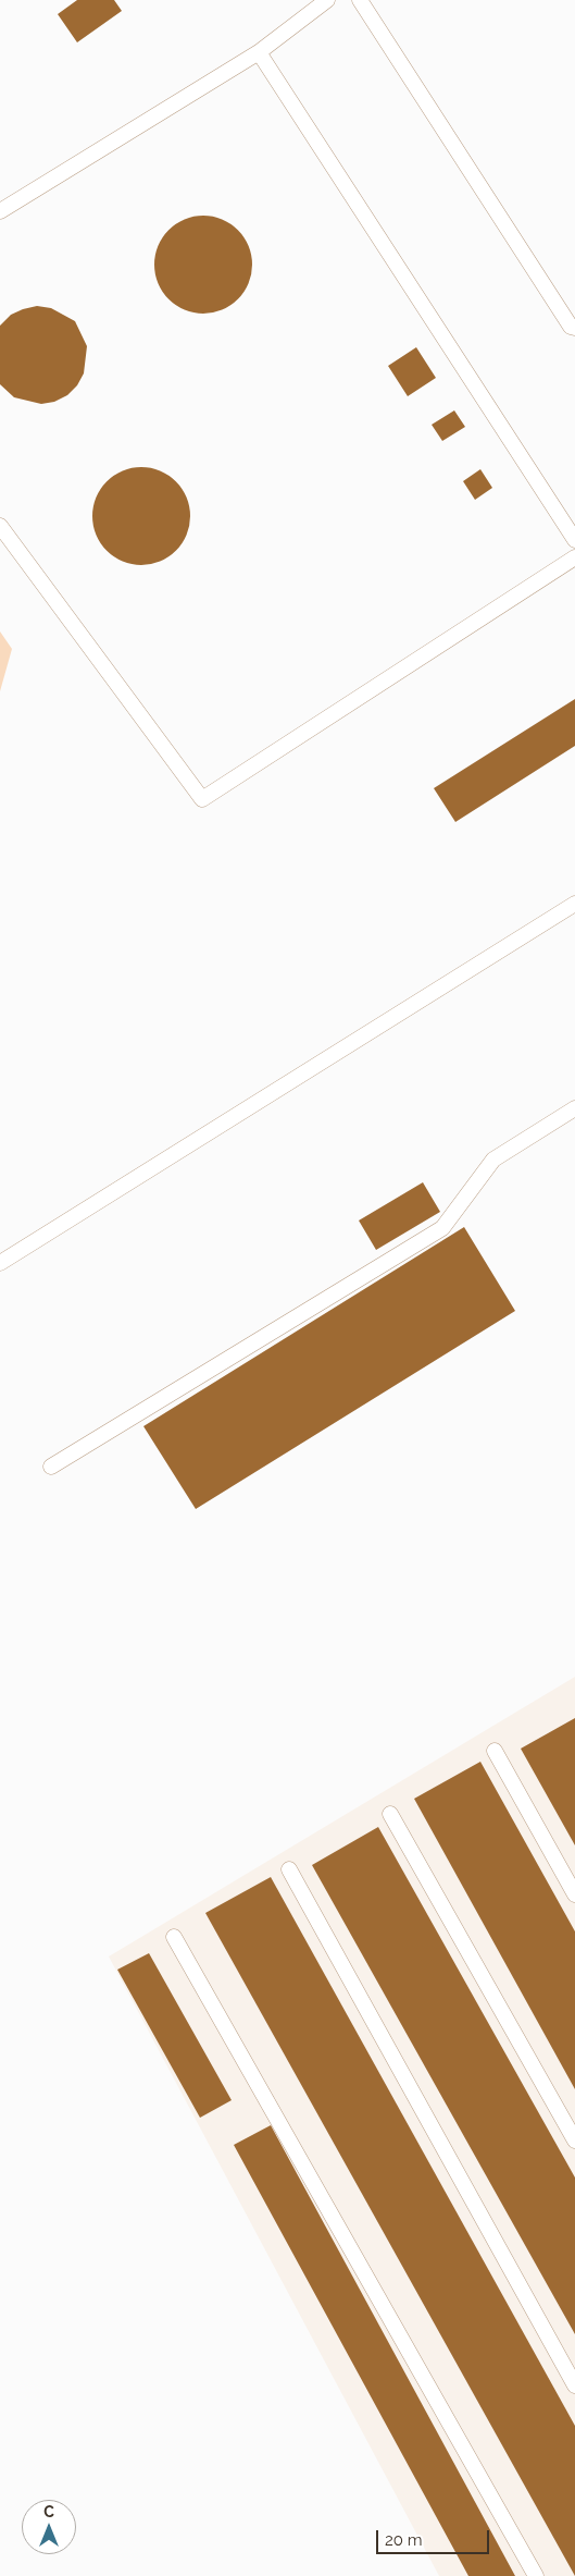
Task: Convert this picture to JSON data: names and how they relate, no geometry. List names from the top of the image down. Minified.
{"scale_bar":"20 m","north":"top"}
